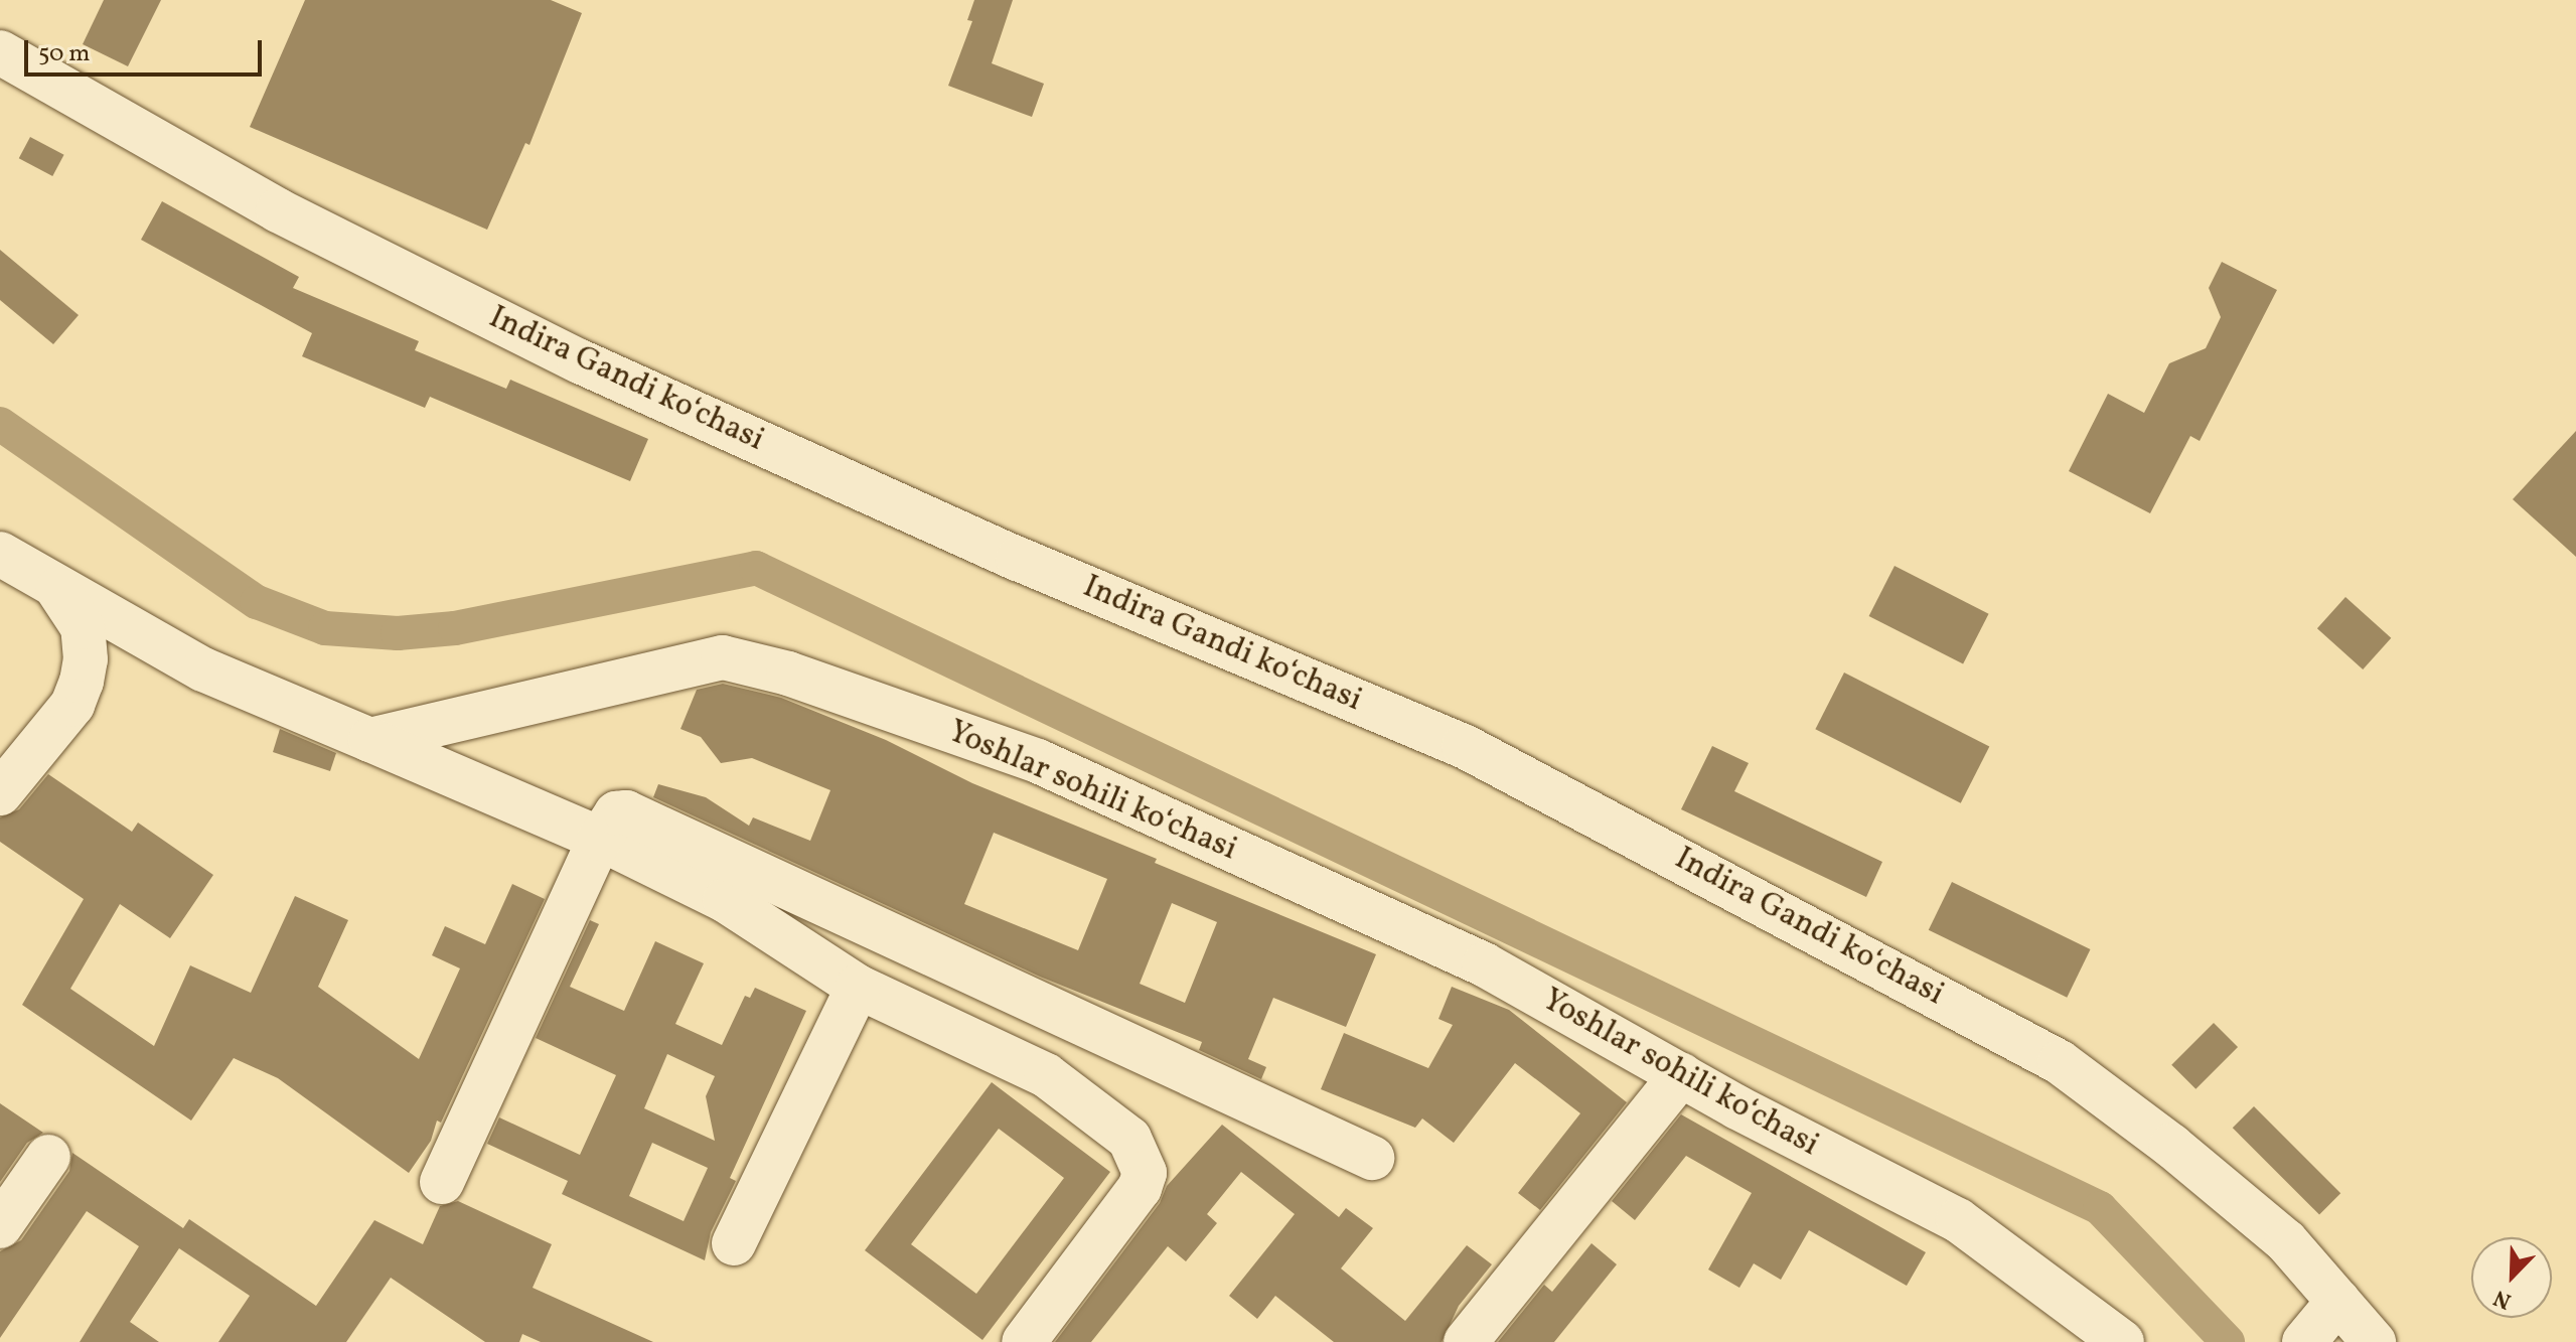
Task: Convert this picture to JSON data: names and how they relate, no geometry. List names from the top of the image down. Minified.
{"streets":{"street":["Indira Gandi koʻchasi","Yoshlar sohili koʻchasi"]},"scale_bar":"50 m","north":"bottom left"}
